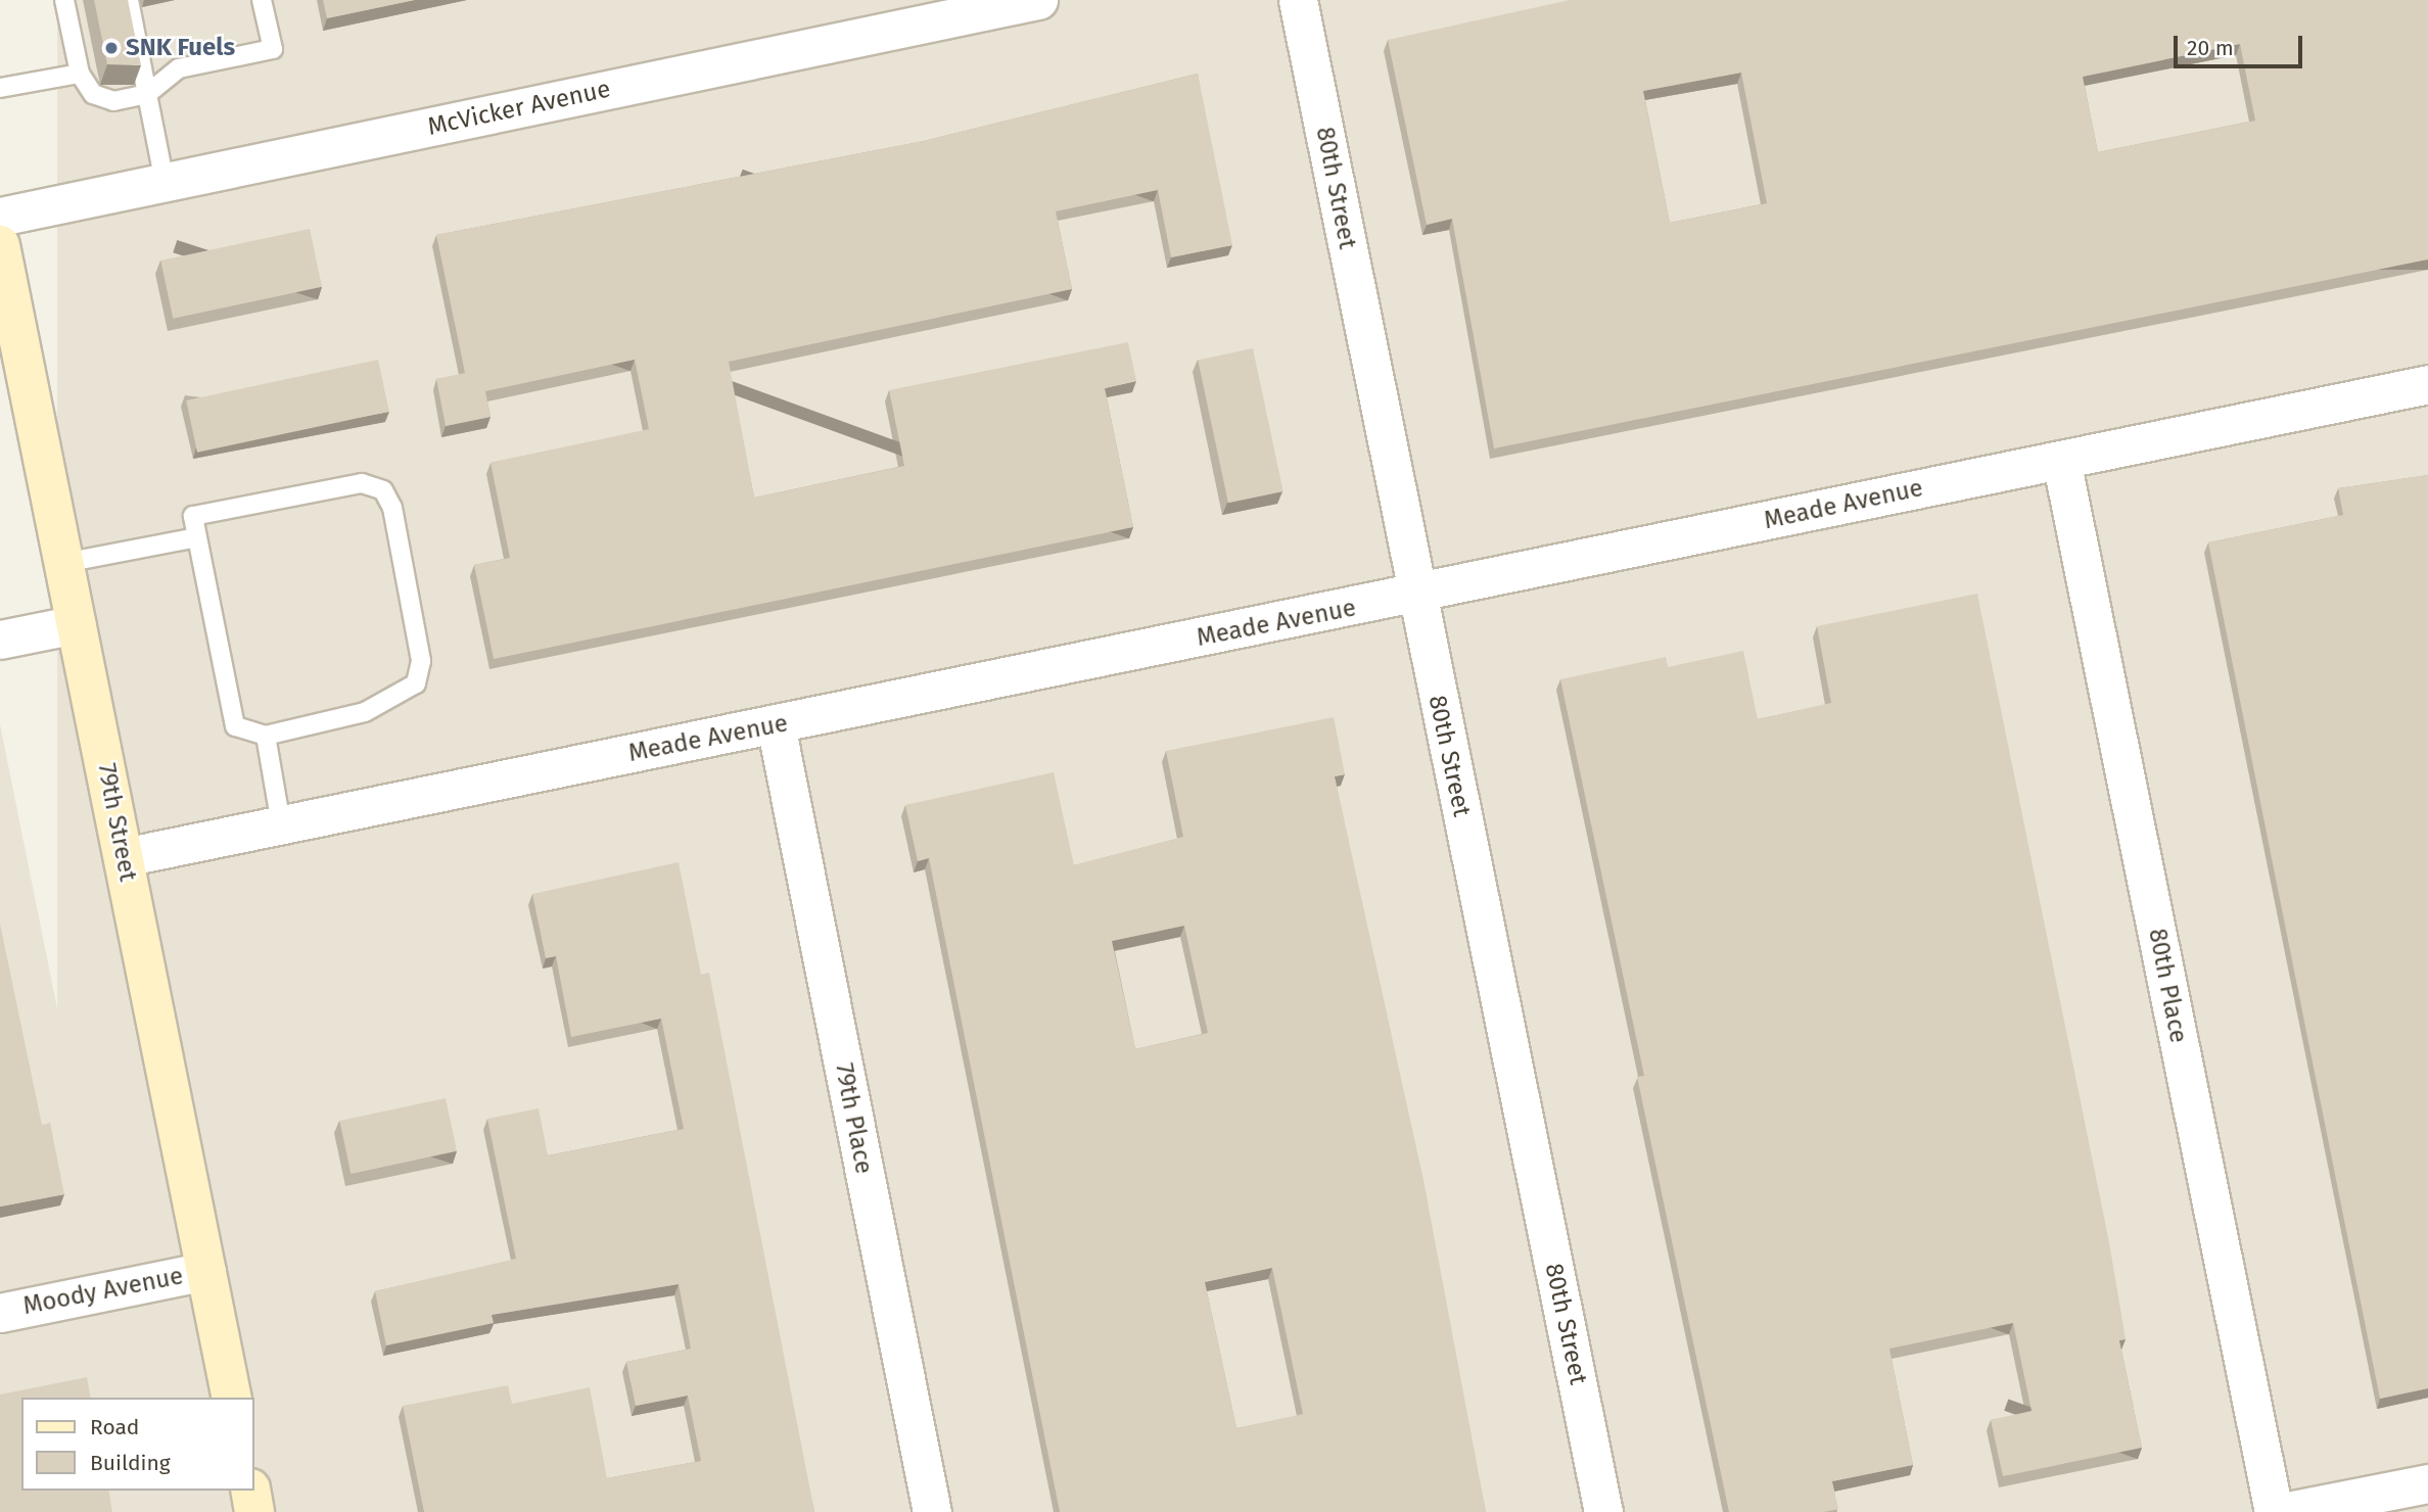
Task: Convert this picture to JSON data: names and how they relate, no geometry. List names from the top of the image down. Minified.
{"streets":{"main road":["79th Street"],"street":["McVicker Avenue","80th Street","Meade Avenue","80th Place","79th Place","Moody Avenue"]},"crossings":[["80th Street","Meade Avenue"],["Meade Avenue","79th Street"],["Meade Avenue","80th Place"],["Meade Avenue","79th Place"],["79th Street","Moody Avenue"]],"places":["SNK Fuels"],"legend":["Road","Building"],"scale_bar":"20 m"}
